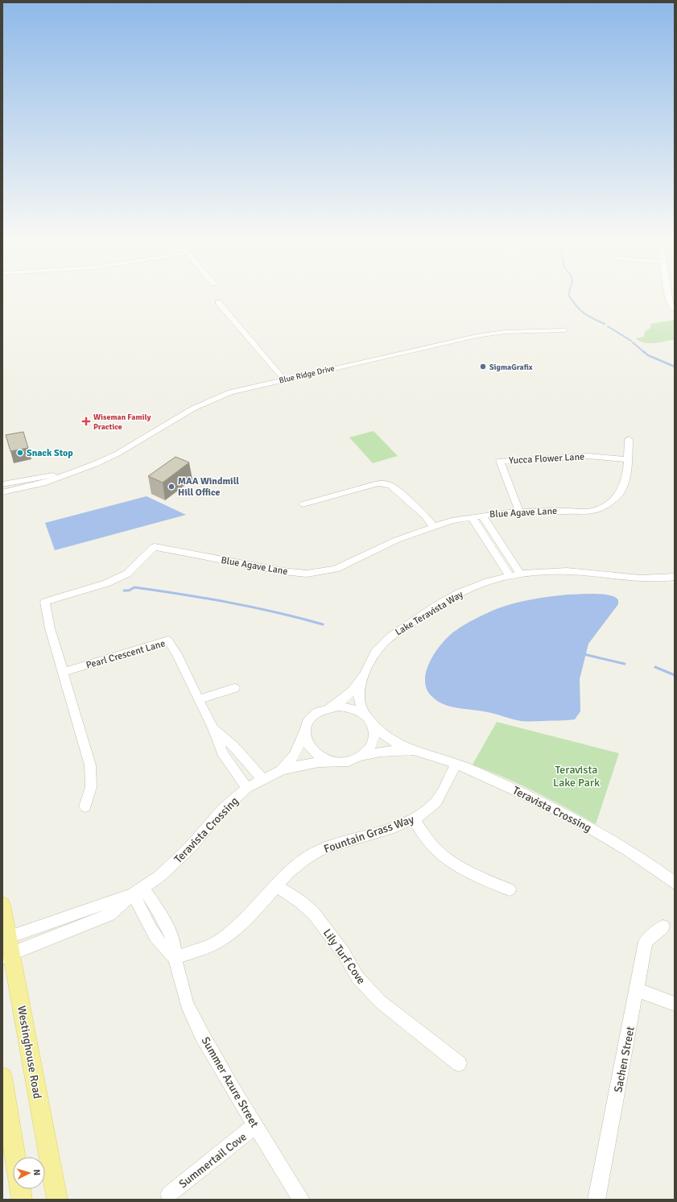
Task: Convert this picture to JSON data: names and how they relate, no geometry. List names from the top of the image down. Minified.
{"streets":{"main road":["Westinghouse Road"],"street":["Blue Ridge Drive","Yucca Flower Lane","Blue Agave Lane","Lake Teravista Way","Pearl Crescent Lane","Teravista Crossing","Fountain Grass Way","Lily Turf Cove","Sachen Street","Summer Azure Street","Summertail Cove"]},"crossings":[["Yucca Flower Lane","Blue Agave Lane"],["Blue Agave Lane","Pearl Crescent Lane"],["Lake Teravista Way","Teravista Crossing"],["Pearl Crescent Lane","Teravista Crossing"],["Teravista Crossing","Fountain Grass Way"],["Teravista Crossing","Westinghouse Road"],["Fountain Grass Way","Lily Turf Cove"],["Fountain Grass Way","Summer Azure Street"],["Summer Azure Street","Summertail Cove"]],"parks":["Teravista Lake Park"],"places":{"other":["SigmaGrafix","Snack Stop","MAA Windmill Hill Office"],"health":["Wiseman Family Practice"]},"north":"right"}
